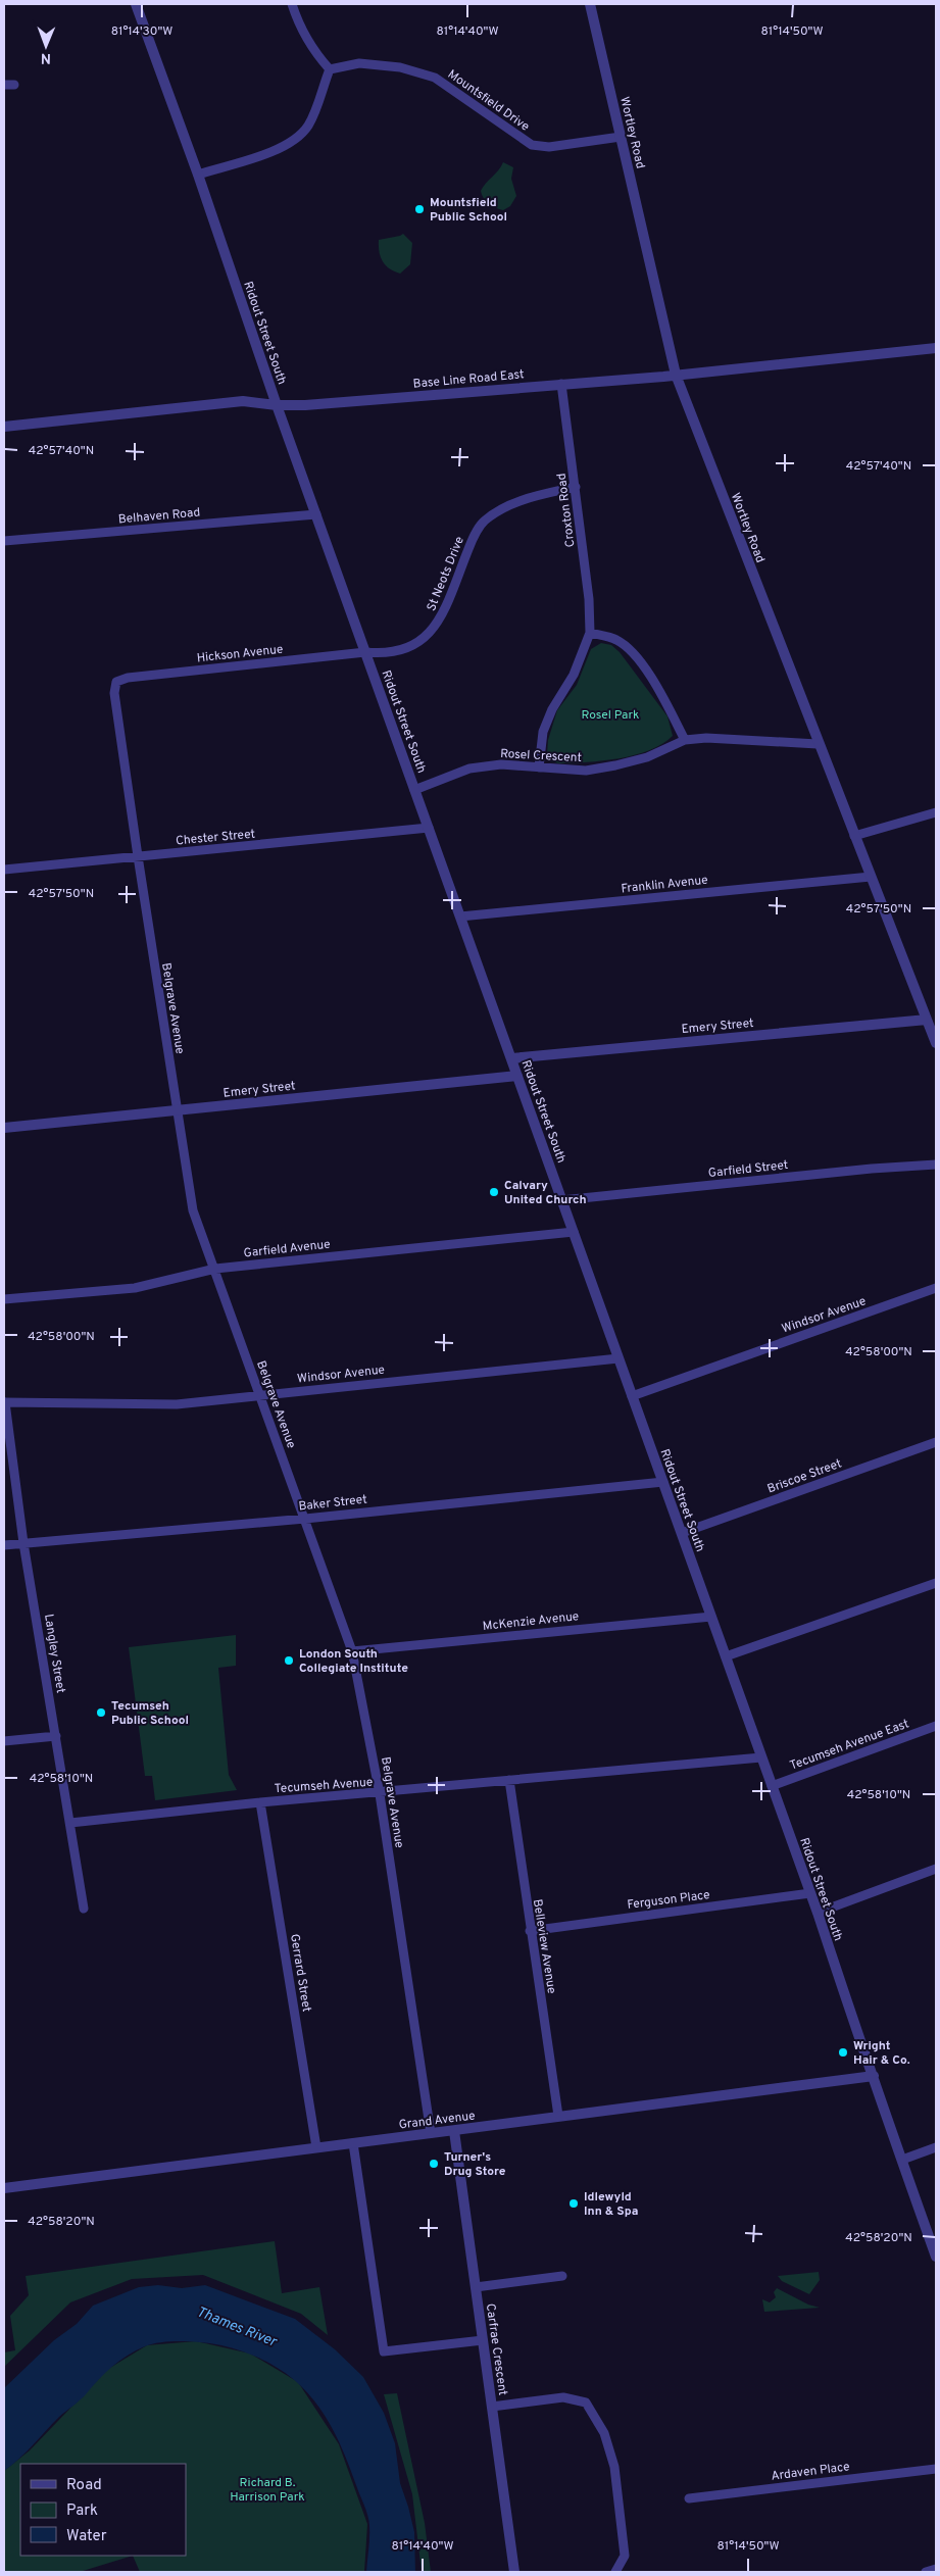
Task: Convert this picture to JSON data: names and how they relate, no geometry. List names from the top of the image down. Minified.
{"streets":{"street":["Mountsfield Drive","Wortley Road","Ridout Street South","Base Line Road East","Croxton Road","Belhaven Road","St Neots Drive","Hickson Avenue","Rosel Crescent","Chester Street","Franklin Avenue","Belgrave Avenue","Emery Street","Garfield Street","Garfield Avenue","Windsor Avenue","Briscoe Street","Baker Street","McKenzie Avenue","Langley Street","Tecumseh Avenue East","Tecumseh Avenue","Ferguson Place","Belleview Avenue","Gerrard Street","Grand Avenue","Carfrae Crescent","Ardaven Place"]},"crossings":[["Mountsfield Drive","Wortley Road"],["Wortley Road","Base Line Road East"],["Wortley Road","Rosel Crescent"],["Wortley Road","Franklin Avenue"],["Wortley Road","Emery Street"],["Ridout Street South","Base Line Road East"],["Ridout Street South","Belhaven Road"],["Ridout Street South","St Neots Drive"],["Ridout Street South","Hickson Avenue"],["Ridout Street South","Rosel Crescent"],["Ridout Street South","Chester Street"],["Ridout Street South","Franklin Avenue"],["Ridout Street South","Emery Street"],["Ridout Street South","Garfield Street"],["Ridout Street South","Garfield Avenue"],["Ridout Street South","Windsor Avenue"],["Ridout Street South","Briscoe Street"],["Ridout Street South","Baker Street"],["Ridout Street South","McKenzie Avenue"],["Ridout Street South","Tecumseh Avenue East"],["Ridout Street South","Tecumseh Avenue"],["Ridout Street South","Ferguson Place"],["Ridout Street South","Grand Avenue"],["Base Line Road East","Croxton Road"],["Croxton Road","St Neots Drive"],["Croxton Road","Rosel Crescent"],["St Neots Drive","Hickson Avenue"],["Hickson Avenue","Belgrave Avenue"],["Chester Street","Belgrave Avenue"],["Belgrave Avenue","Emery Street"],["Belgrave Avenue","Garfield Avenue"],["Belgrave Avenue","Windsor Avenue"],["Belgrave Avenue","Baker Street"],["Belgrave Avenue","McKenzie Avenue"],["Belgrave Avenue","Tecumseh Avenue"],["Belgrave Avenue","Grand Avenue"],["Windsor Avenue","Langley Street"],["Baker Street","Langley Street"],["Langley Street","Tecumseh Avenue"],["Tecumseh Avenue","Belleview Avenue"],["Tecumseh Avenue","Gerrard Street"],["Ferguson Place","Belleview Avenue"],["Belleview Avenue","Grand Avenue"],["Gerrard Street","Grand Avenue"],["Grand Avenue","Carfrae Crescent"]],"water":["Thames River"],"parks":["Rosel Park","Richard B. Harrison Park"],"places":["Mountsfield Public School","Calvary United Church","London South Collegiate Institute","Tecumseh Public School","Wright Hair & Co.","Turner's Drug Store","Idlewyld Inn & Spa"],"legend":["Road","Park","Water"],"north":"bottom","coordinates":["81°14'30\"W","81°14'40\"W","81°14'50\"W","42°57'40\"N","42°57'50\"N","42°58'00\"N","42°58'10\"N","42°58'20\"N"]}
